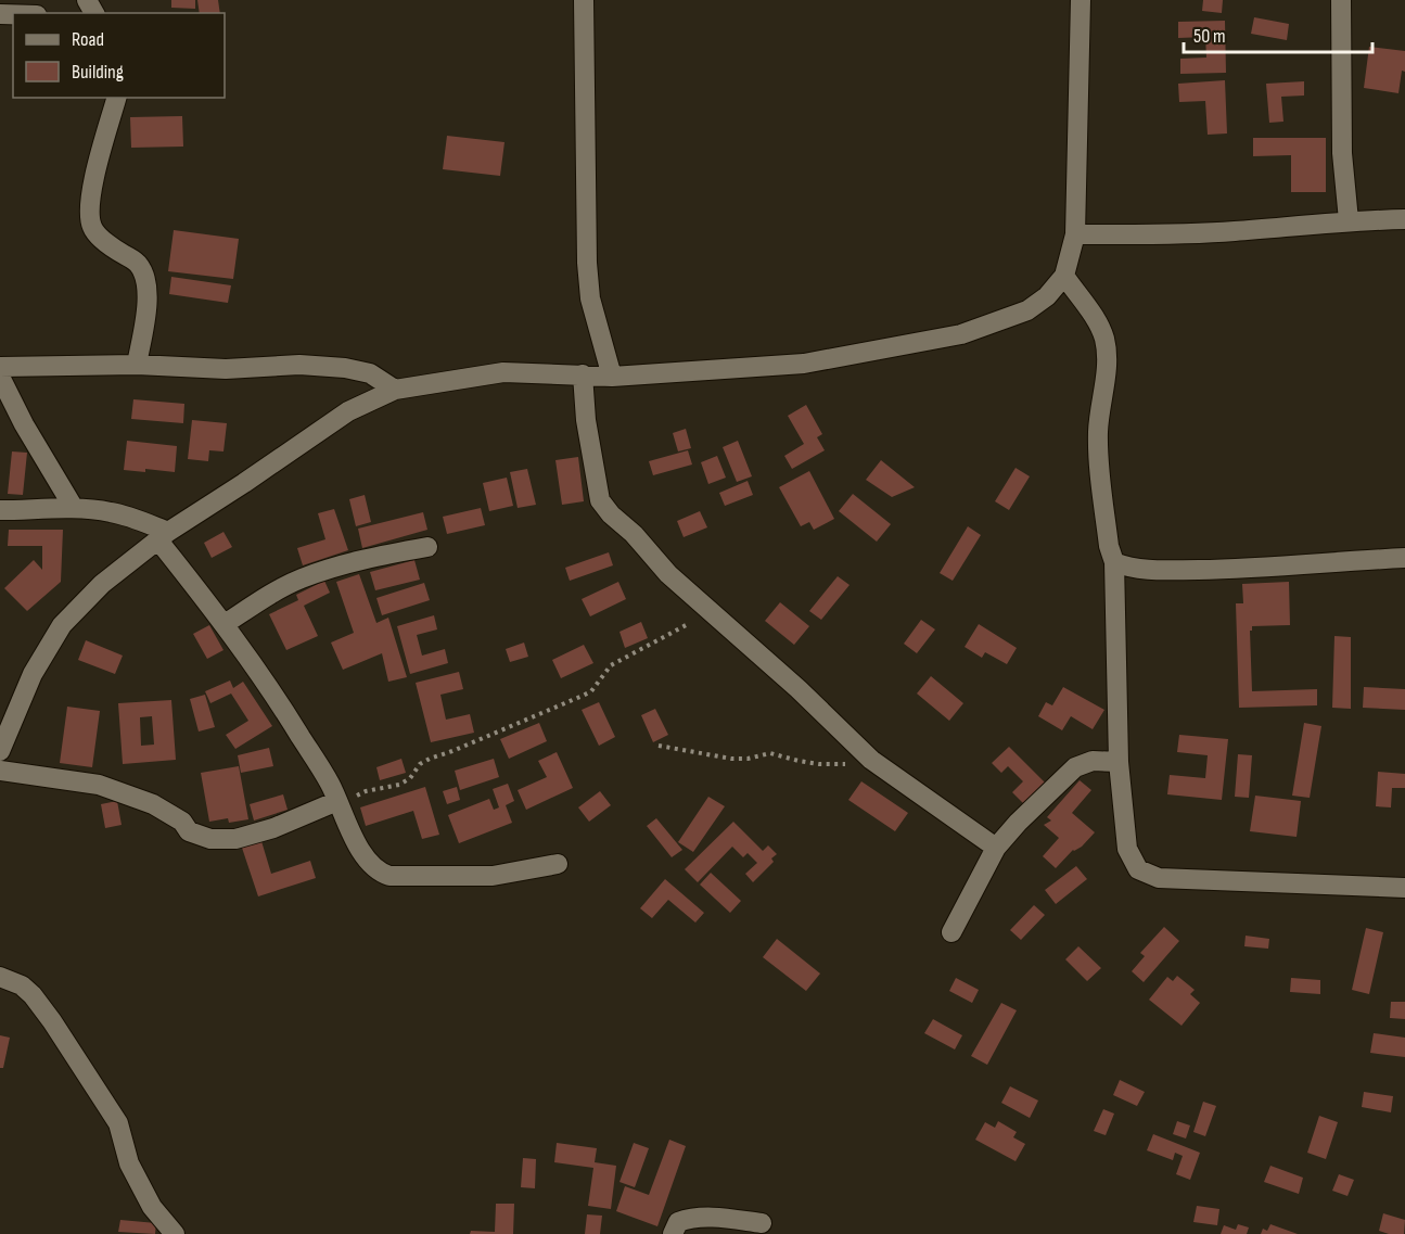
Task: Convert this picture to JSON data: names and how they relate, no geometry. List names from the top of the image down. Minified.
{"legend":["Road","Building"],"scale_bar":"50 m"}
